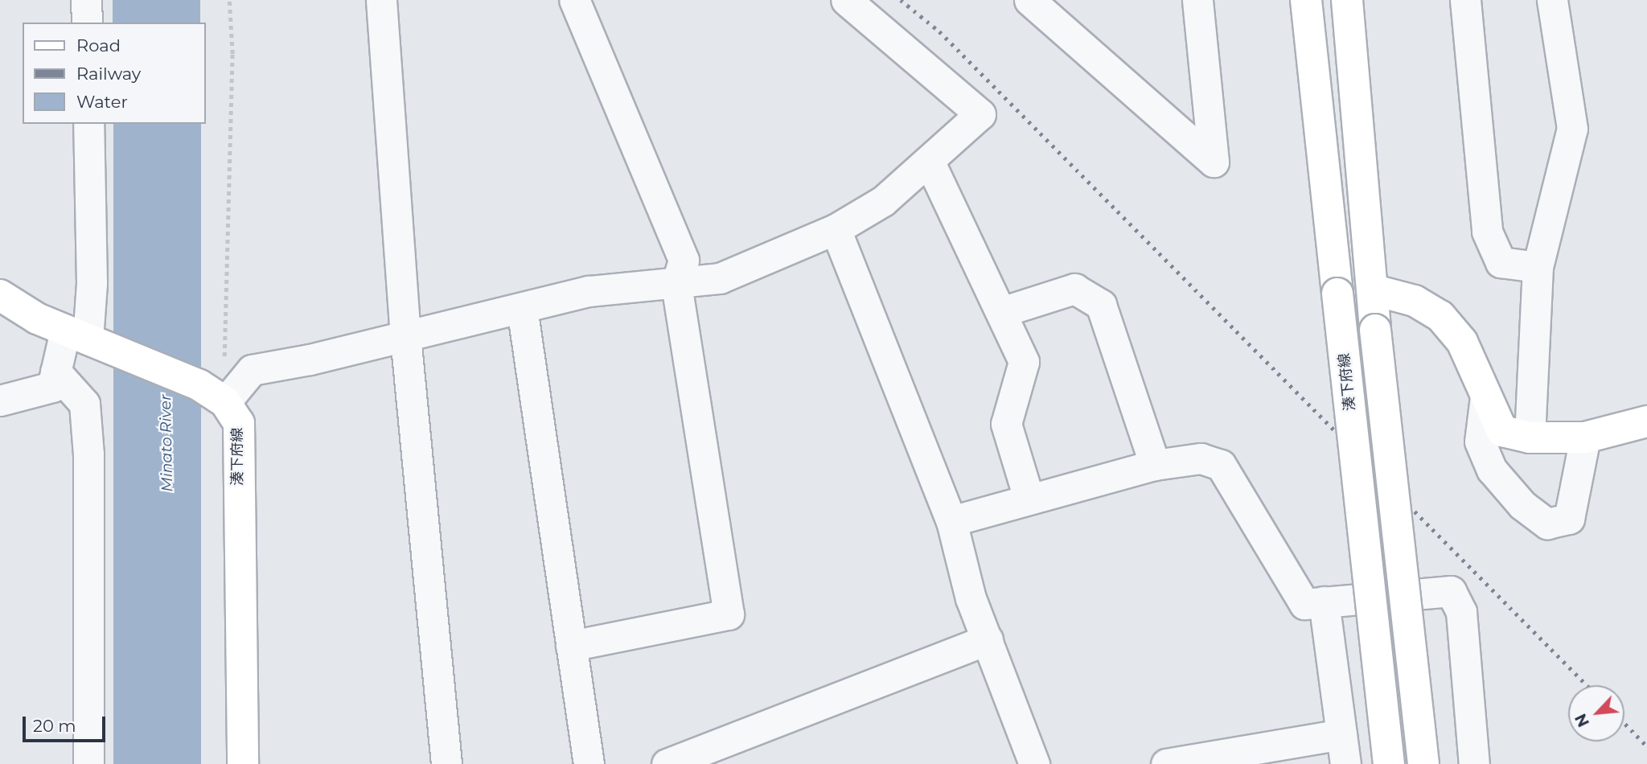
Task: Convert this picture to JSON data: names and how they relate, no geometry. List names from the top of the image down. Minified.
{"streets":{"main road":["湊下府線"]},"water":["Minato River"],"legend":["Road","Railway","Water"],"scale_bar":"20 m","north":"bottom left"}
